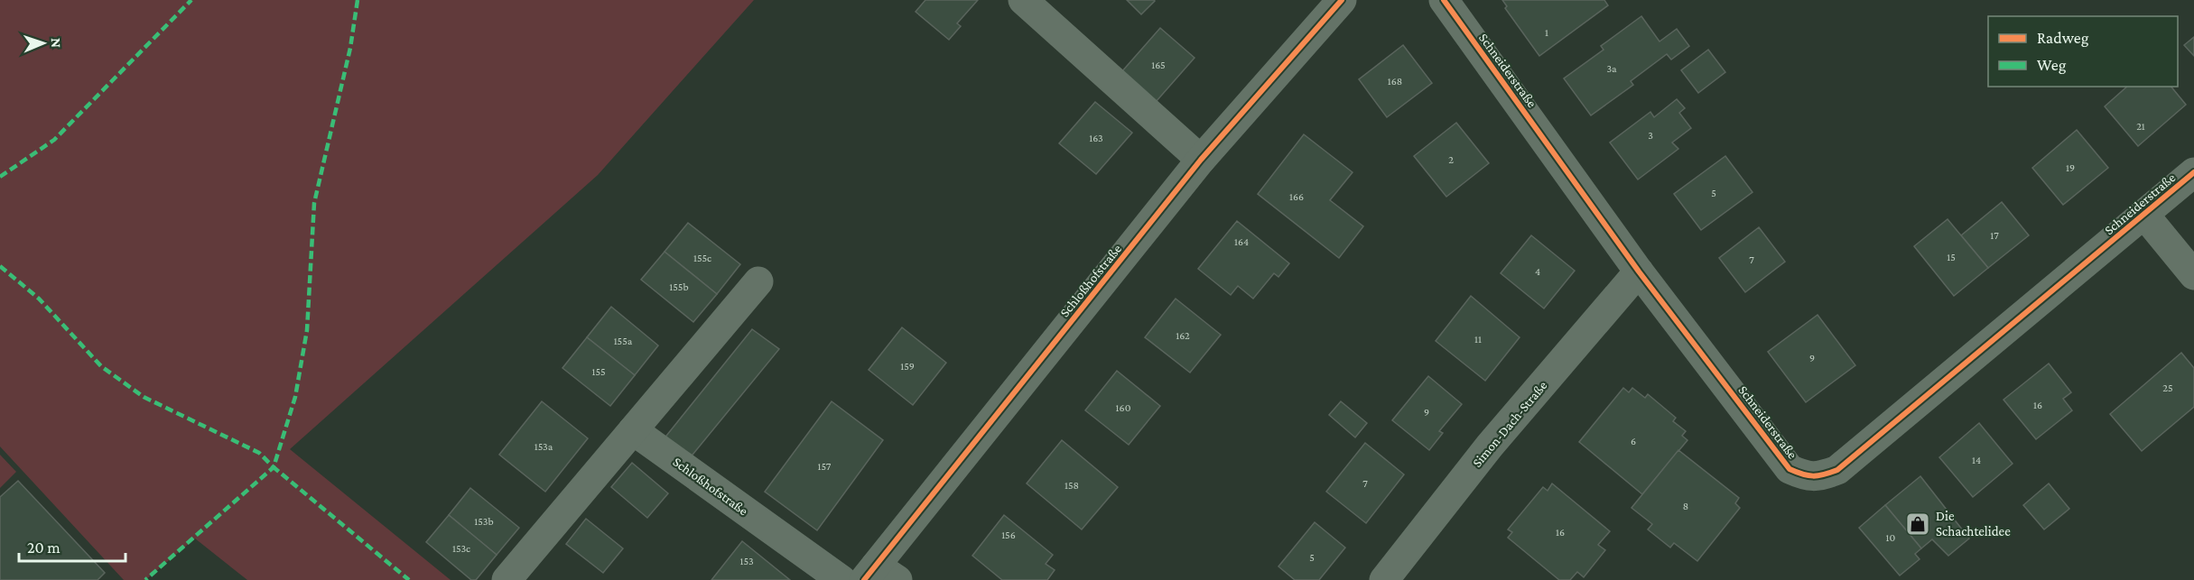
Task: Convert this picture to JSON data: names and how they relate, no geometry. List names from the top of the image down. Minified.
{"streets":{"street":["Schneiderstraße","Schloßhofstraße","Simon-Dach-Straße"]},"crossings":[["Schneiderstraße","Simon-Dach-Straße"]],"places":{"shop":["Die Schachtelidee"]},"house_numbers":["1","165","3a","168","21","3","163","2","19","5","166","17","164","15","155c","7","4","155b","162","11","155a","9","159","155","25","16","160","9","6","153a","14","157","7","158","8","153b","16","156","10","153c","5","153"],"legend":["Radweg","Weg"],"scale_bar":"20 m","north":"right"}
